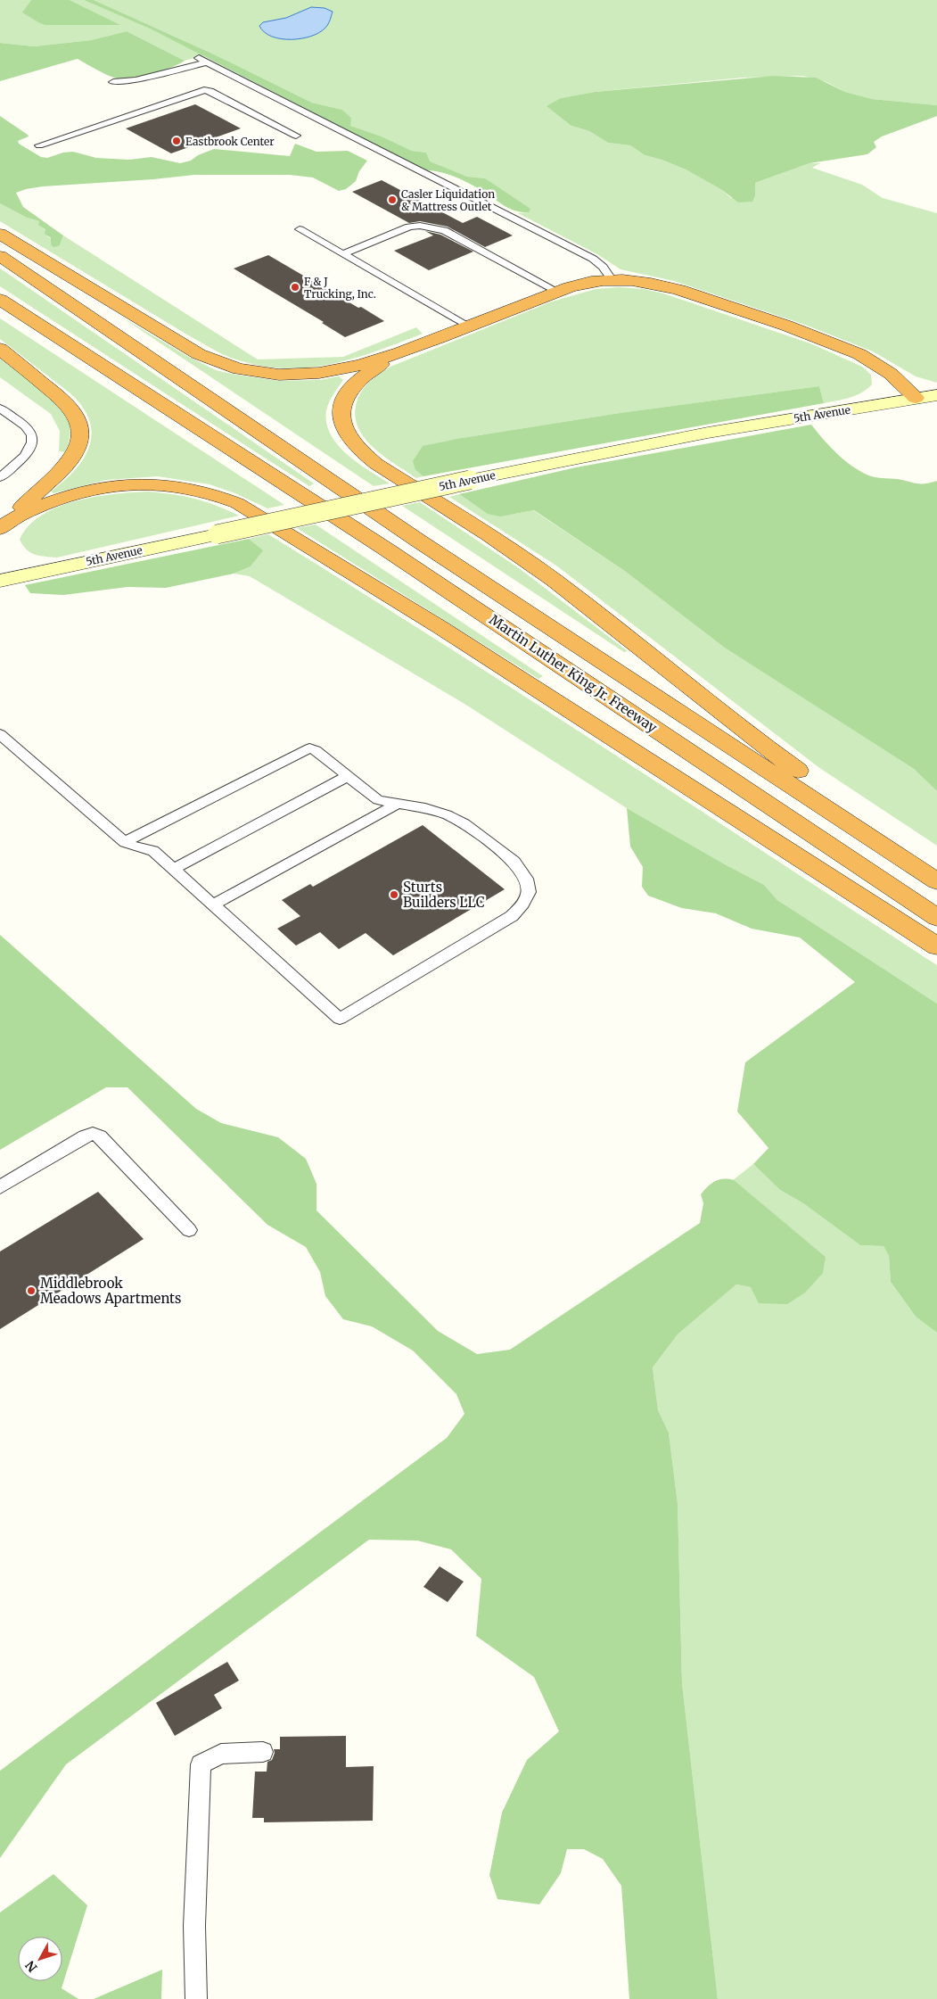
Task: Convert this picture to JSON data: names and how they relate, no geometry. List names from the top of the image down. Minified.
{"streets":{"highway":["Martin Luther King Jr. Freeway"],"street":["5th Avenue"]},"places":["Eastbrook Center","Casler Liquidation & Mattress Outlet","F & J Trucking, Inc.","Sturts Builders LLC","Middlebrook Meadows Apartments"],"north":"bottom left"}
